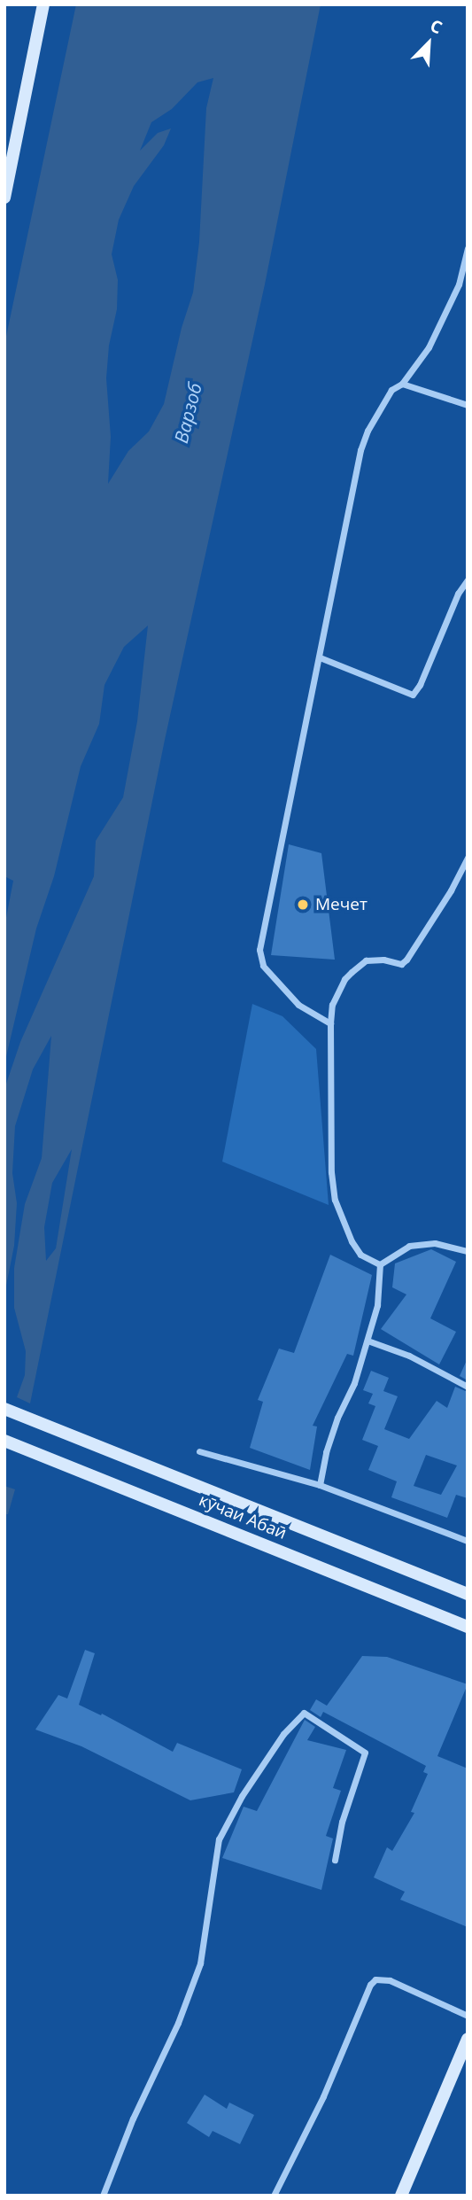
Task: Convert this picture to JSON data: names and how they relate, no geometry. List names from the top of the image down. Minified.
{"streets":{"main road":["кӯчаи Абаӣ"]},"water":["Варзоб"],"places":["Мечет"],"north":"top right"}
